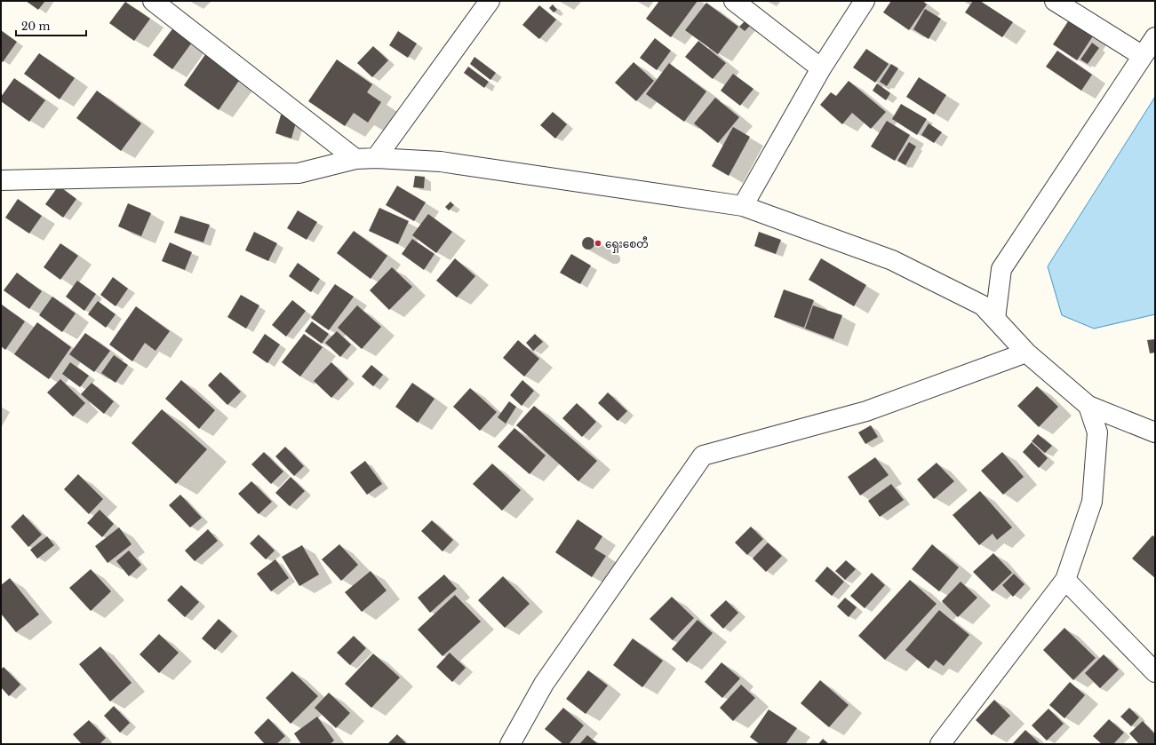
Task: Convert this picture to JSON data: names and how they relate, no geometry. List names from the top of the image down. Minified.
{"places":["ရှေးစေတီ"],"scale_bar":"20 m"}
